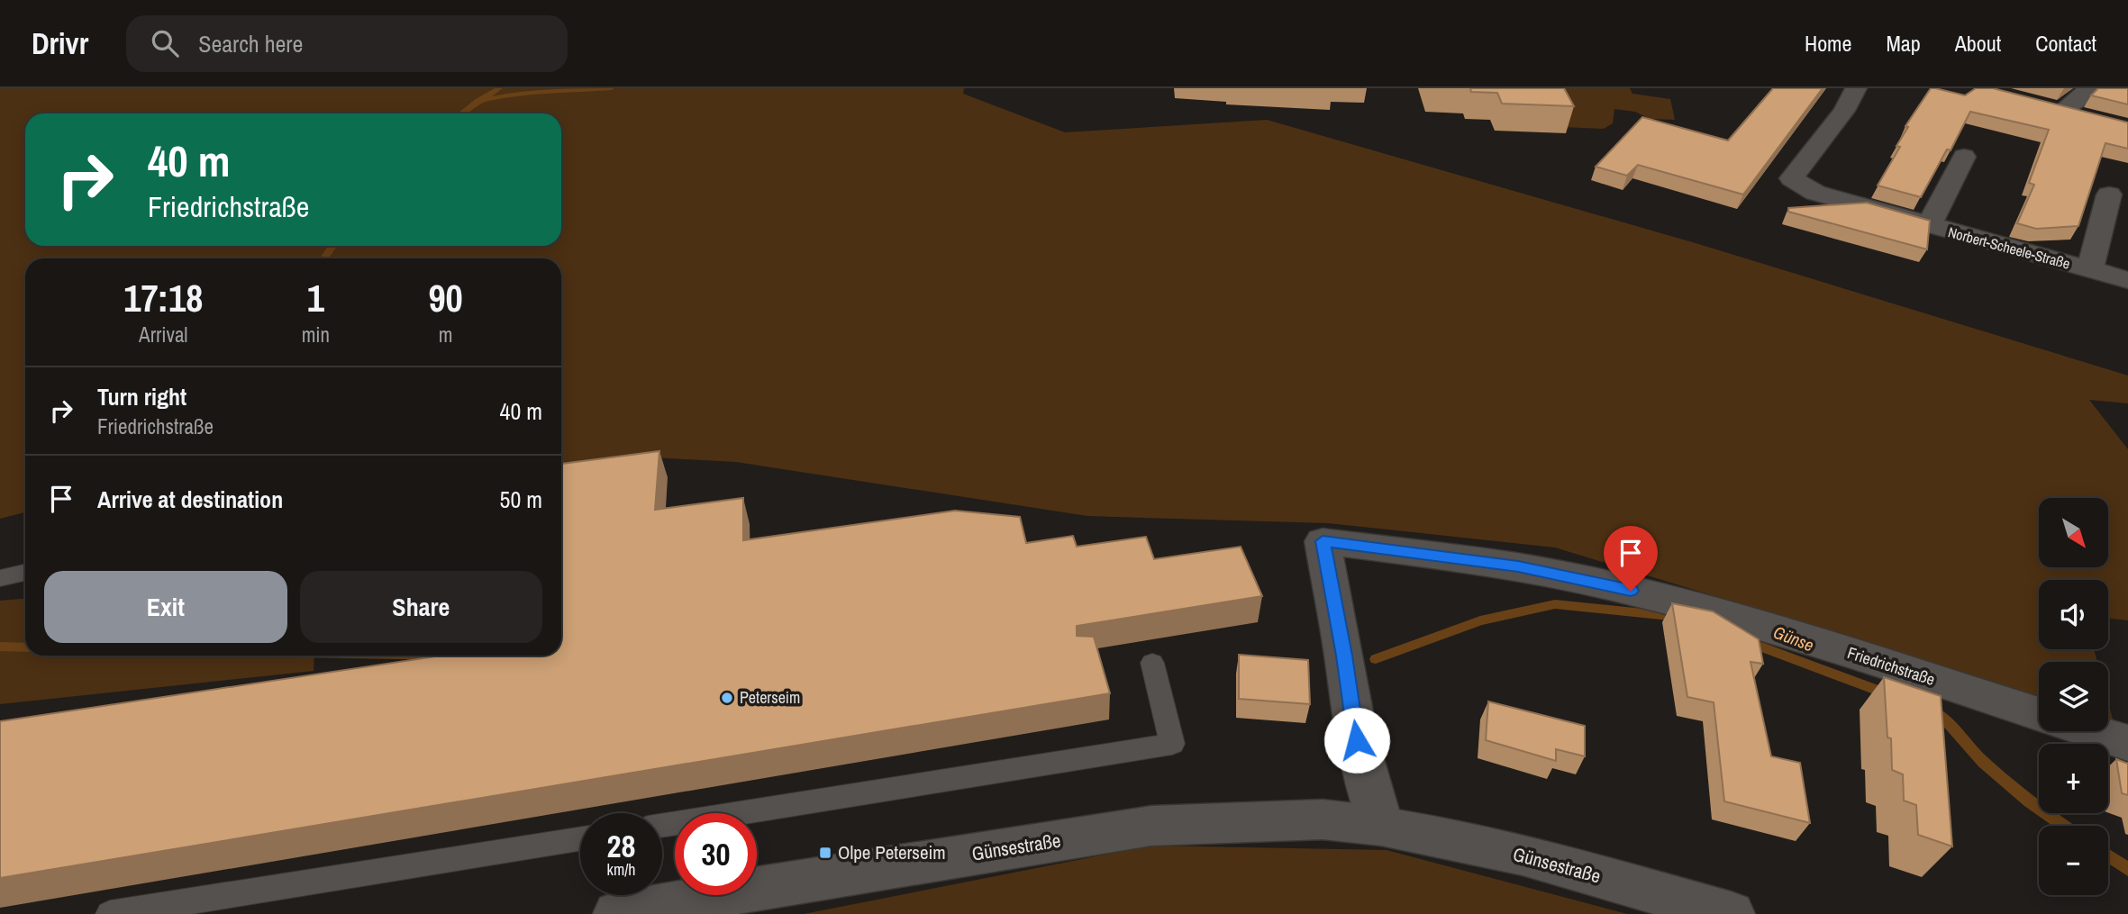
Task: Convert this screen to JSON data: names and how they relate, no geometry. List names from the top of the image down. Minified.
{"streets":{"street":["Norbert-Scheele-Straße","Friedrichstraße","Günsestraße"]},"crossings":[["Friedrichstraße","Günsestraße"]],"water":["Günse"],"places":{"other":["Peterseim"],"transit":["Olpe Peterseim"]},"north":"bottom right","page":{"header":"Drivr","search":"Search here","nav":["Home","Map","About","Contact"],"turn":["40 m","Friedrichstraße"],"eta":["17:18","Arrival","1","min","90","m"],"list":[{"name":"Turn right","note":"Friedrichstraße","value":"40 m"},{"name":"Arrive at destination","value":"50 m"}],"map_buttons":["+","−"],"buttons":["Exit","Share"],"speed":"28 km/h","limit":"30"}}
